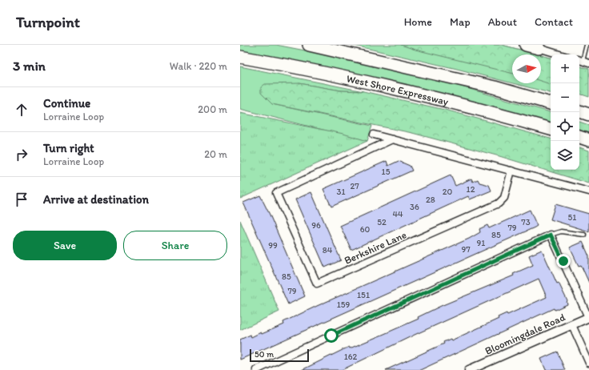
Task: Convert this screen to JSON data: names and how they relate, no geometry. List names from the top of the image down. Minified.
{"streets":{"highway":["West Shore Expressway"],"street":["Berkshire Lane","Bloomingdale Road"]},"house_numbers":["15","27","12","31","20","28","36","44","51","52","73","96","79","60","85","91","99","97","84","85","79","151","159","162"],"scale_bar":"50 m","north":"right","page":{"header":"Turnpoint","nav":["Home","Map","About","Contact"],"heading":["3 min","Walk · 220 m"],"map_buttons":["+","−"],"list":[["Continue","Lorraine Loop","200 m"],["Turn right","Lorraine Loop","20 m"],"Arrive at destination"],"buttons":["Save","Share"],"scale":"50 m"}}
